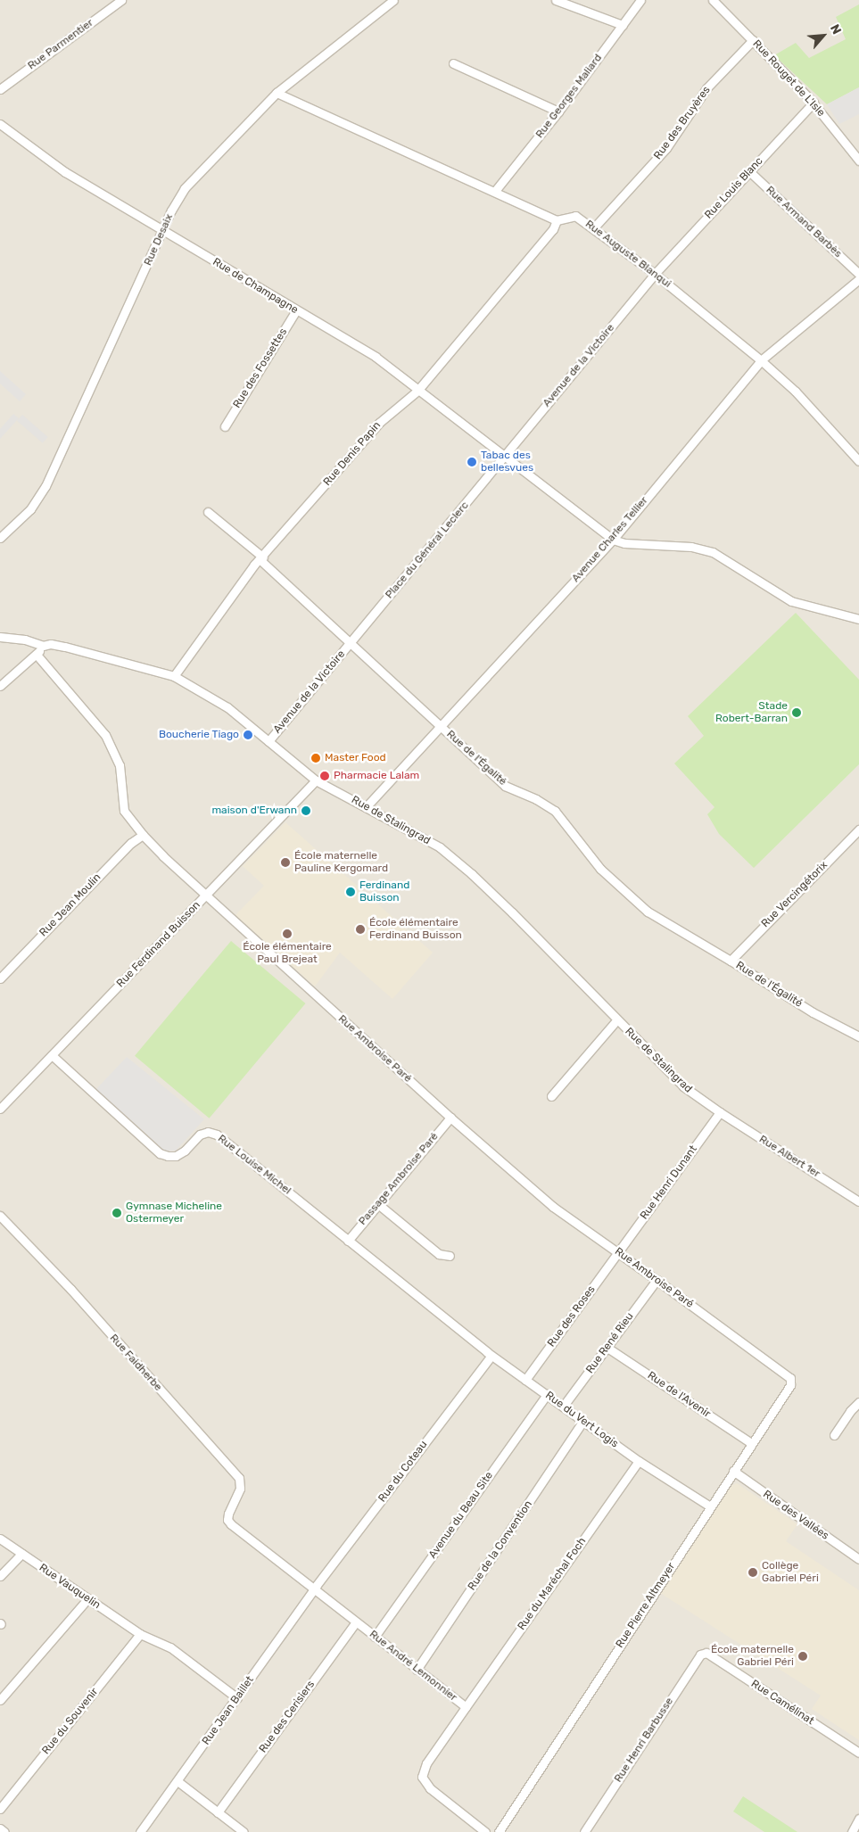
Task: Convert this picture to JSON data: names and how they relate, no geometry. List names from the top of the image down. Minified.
{"streets":{"street":["Rue Parmentier","Rue Rouget de L'Isle","Rue Georges Maliard","Rue des Bruyères","Rue Louis Blanc","Rue Armand Barbès","Rue Desaix","Rue Auguste Blanqui","Rue de Champagne","Avenue de la Victoire","Rue des Fossettes","Rue Denis Papin","Avenue Charles Tellier","Place du Général Leclerc","Rue de l'Égalité","Rue de Stalingrad","Rue Vercingétorix","Rue Jean Moulin","Rue Ferdinand Buisson","Rue Ambroise Paré","Rue Albert 1er","Rue Louise Michel","Passage Ambroise Paré","Rue Henri Dunant","Rue des Roses","Rue René Rieu","Rue Faidherbe","Rue de l'Avenir","Rue du Vert Logis","Rue du Coteau","Avenue du Beau Site","Rue des Vallées","Rue de la Convention","Rue du Maréchal Foch","Rue Vauquelin","Rue Pierre Altmeyer","Rue André Lemonnier","Rue Camélinat","Rue Jean Baillet","Rue des Cerisiers","Rue du Souvenir","Rue Henri Barbusse"]},"crossings":[["Rue Rouget de L'Isle","Rue des Bruyères"],["Rue Rouget de L'Isle","Rue Louis Blanc"],["Rue des Bruyères","Rue Auguste Blanqui"],["Rue Louis Blanc","Rue Armand Barbès"],["Rue Louis Blanc","Rue Auguste Blanqui"],["Rue Louis Blanc","Avenue de la Victoire"],["Rue Desaix","Rue de Champagne"],["Rue Auguste Blanqui","Avenue de la Victoire"],["Rue Auguste Blanqui","Rue Denis Papin"],["Rue Auguste Blanqui","Avenue Charles Tellier"],["Rue de Champagne","Avenue de la Victoire"],["Rue de Champagne","Rue des Fossettes"],["Rue de Champagne","Rue Denis Papin"],["Rue de Champagne","Avenue Charles Tellier"],["Rue de Champagne","Place du Général Leclerc"],["Avenue de la Victoire","Place du Général Leclerc"],["Avenue de la Victoire","Rue de l'Égalité"],["Avenue de la Victoire","Rue de Stalingrad"],["Rue Denis Papin","Rue de l'Égalité"],["Rue Denis Papin","Rue de Stalingrad"],["Avenue Charles Tellier","Rue de l'Égalité"],["Avenue Charles Tellier","Rue de Stalingrad"],["Place du Général Leclerc","Rue de l'Égalité"],["Rue de l'Égalité","Rue Vercingétorix"],["Rue de Stalingrad","Rue Ferdinand Buisson"],["Rue de Stalingrad","Rue Albert 1er"],["Rue de Stalingrad","Rue Henri Dunant"],["Rue Jean Moulin","Rue Ambroise Paré"],["Rue Ferdinand Buisson","Rue Ambroise Paré"],["Rue Ferdinand Buisson","Rue Louise Michel"],["Rue Ambroise Paré","Passage Ambroise Paré"],["Rue Ambroise Paré","Rue Henri Dunant"],["Rue Ambroise Paré","Rue des Roses"],["Rue Ambroise Paré","Rue René Rieu"],["Rue Ambroise Paré","Rue Pierre Altmeyer"],["Rue Albert 1er","Rue Henri Dunant"],["Rue Louise Michel","Passage Ambroise Paré"],["Rue Louise Michel","Rue du Vert Logis"],["Rue Henri Dunant","Rue des Roses"],["Rue des Roses","Rue du Vert Logis"],["Rue René Rieu","Rue de l'Avenir"],["Rue René Rieu","Rue du Vert Logis"],["Rue Faidherbe","Rue André Lemonnier"],["Rue de l'Avenir","Rue Pierre Altmeyer"],["Rue du Vert Logis","Rue du Coteau"],["Rue du Vert Logis","Avenue du Beau Site"],["Rue du Vert Logis","Rue de la Convention"],["Rue du Vert Logis","Rue du Maréchal Foch"],["Rue du Vert Logis","Rue Pierre Altmeyer"],["Rue du Coteau","Rue André Lemonnier"],["Rue du Coteau","Rue Jean Baillet"],["Avenue du Beau Site","Rue André Lemonnier"],["Rue des Vallées","Rue Pierre Altmeyer"],["Rue de la Convention","Rue André Lemonnier"],["Rue du Maréchal Foch","Rue André Lemonnier"],["Rue Vauquelin","Rue Jean Baillet"],["Rue Vauquelin","Rue du Souvenir"],["Rue André Lemonnier","Rue Jean Baillet"],["Rue André Lemonnier","Rue des Cerisiers"],["Rue Camélinat","Rue Henri Barbusse"]],"places":["Tabac des bellesvues","Stade Robert-Barran","Boucherie Tiago","Master Food","Pharmacie Lalam","maison d'Erwann","École maternelle Pauline Kergomard","Ferdinand Buisson","École élémentaire Ferdinand Buisson","École élémentaire Paul Brejeat","Gymnase Micheline Ostermeyer","Collège Gabriel Péri","École maternelle Gabriel Péri"],"north":"top right"}
